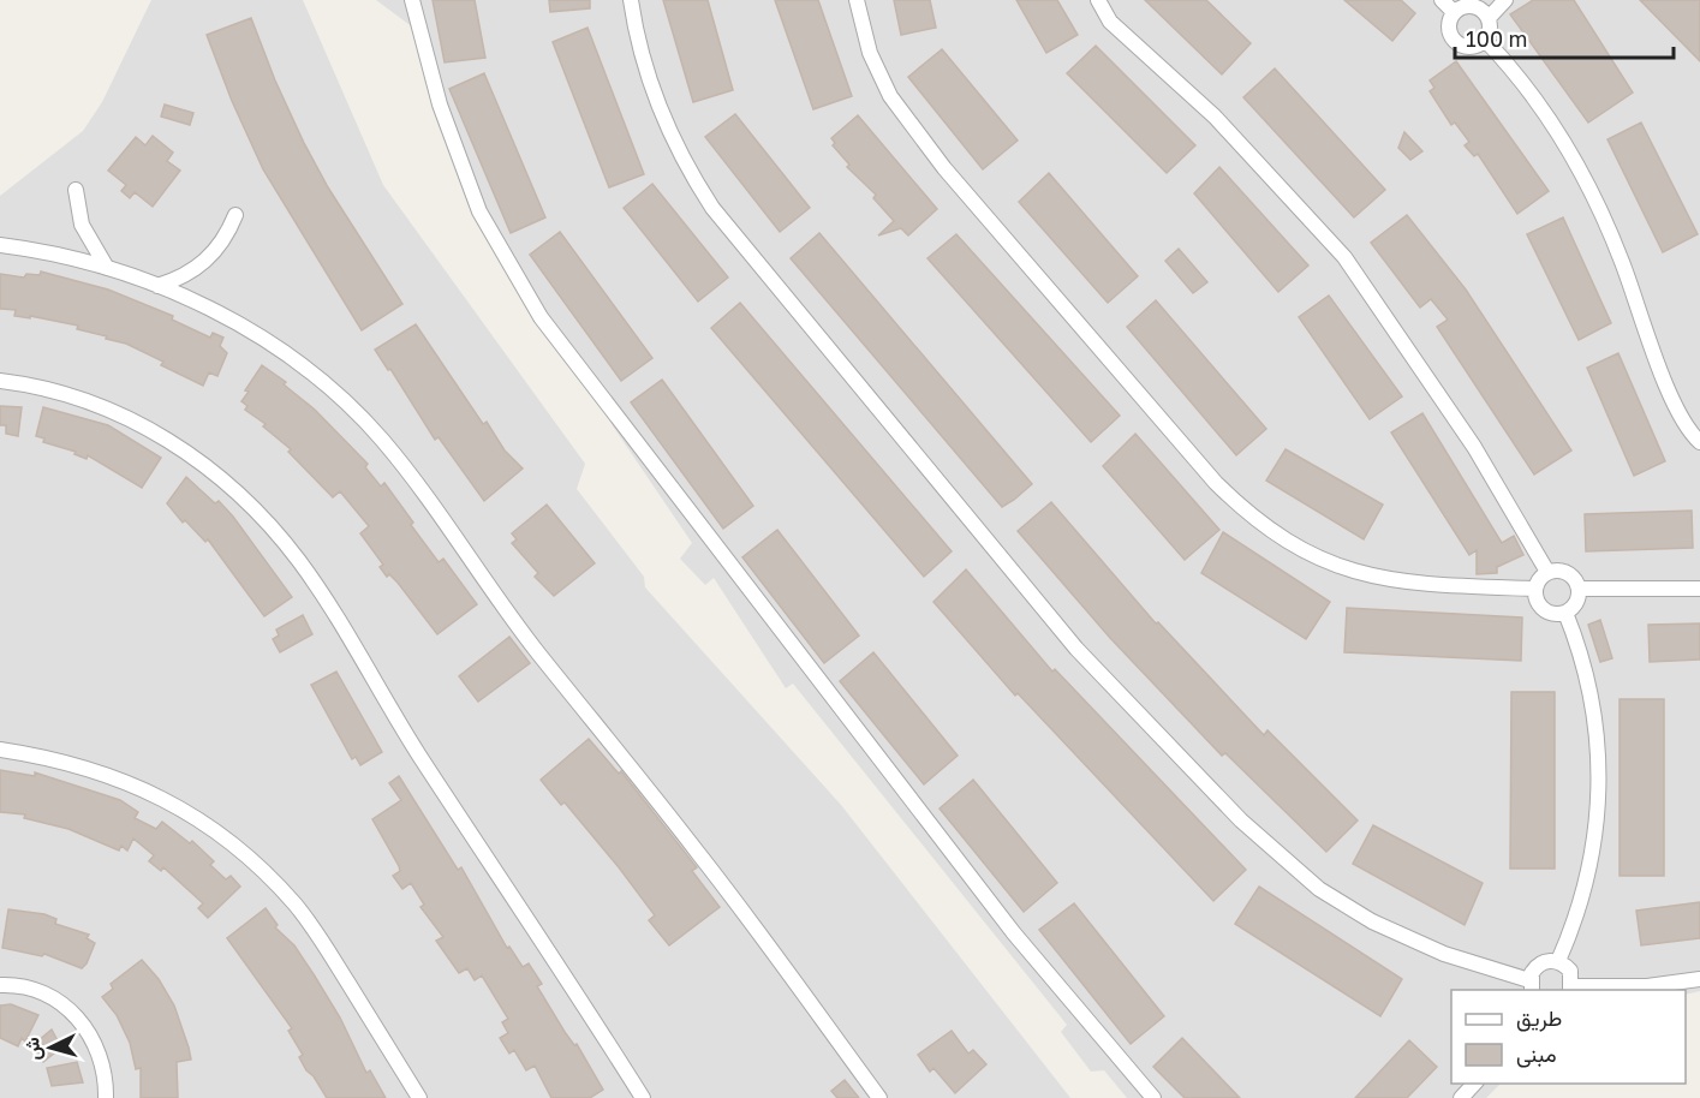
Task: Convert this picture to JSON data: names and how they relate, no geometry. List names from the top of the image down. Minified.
{"legend":["طريق","مبنى"],"scale_bar":"100 m","north":"left"}
